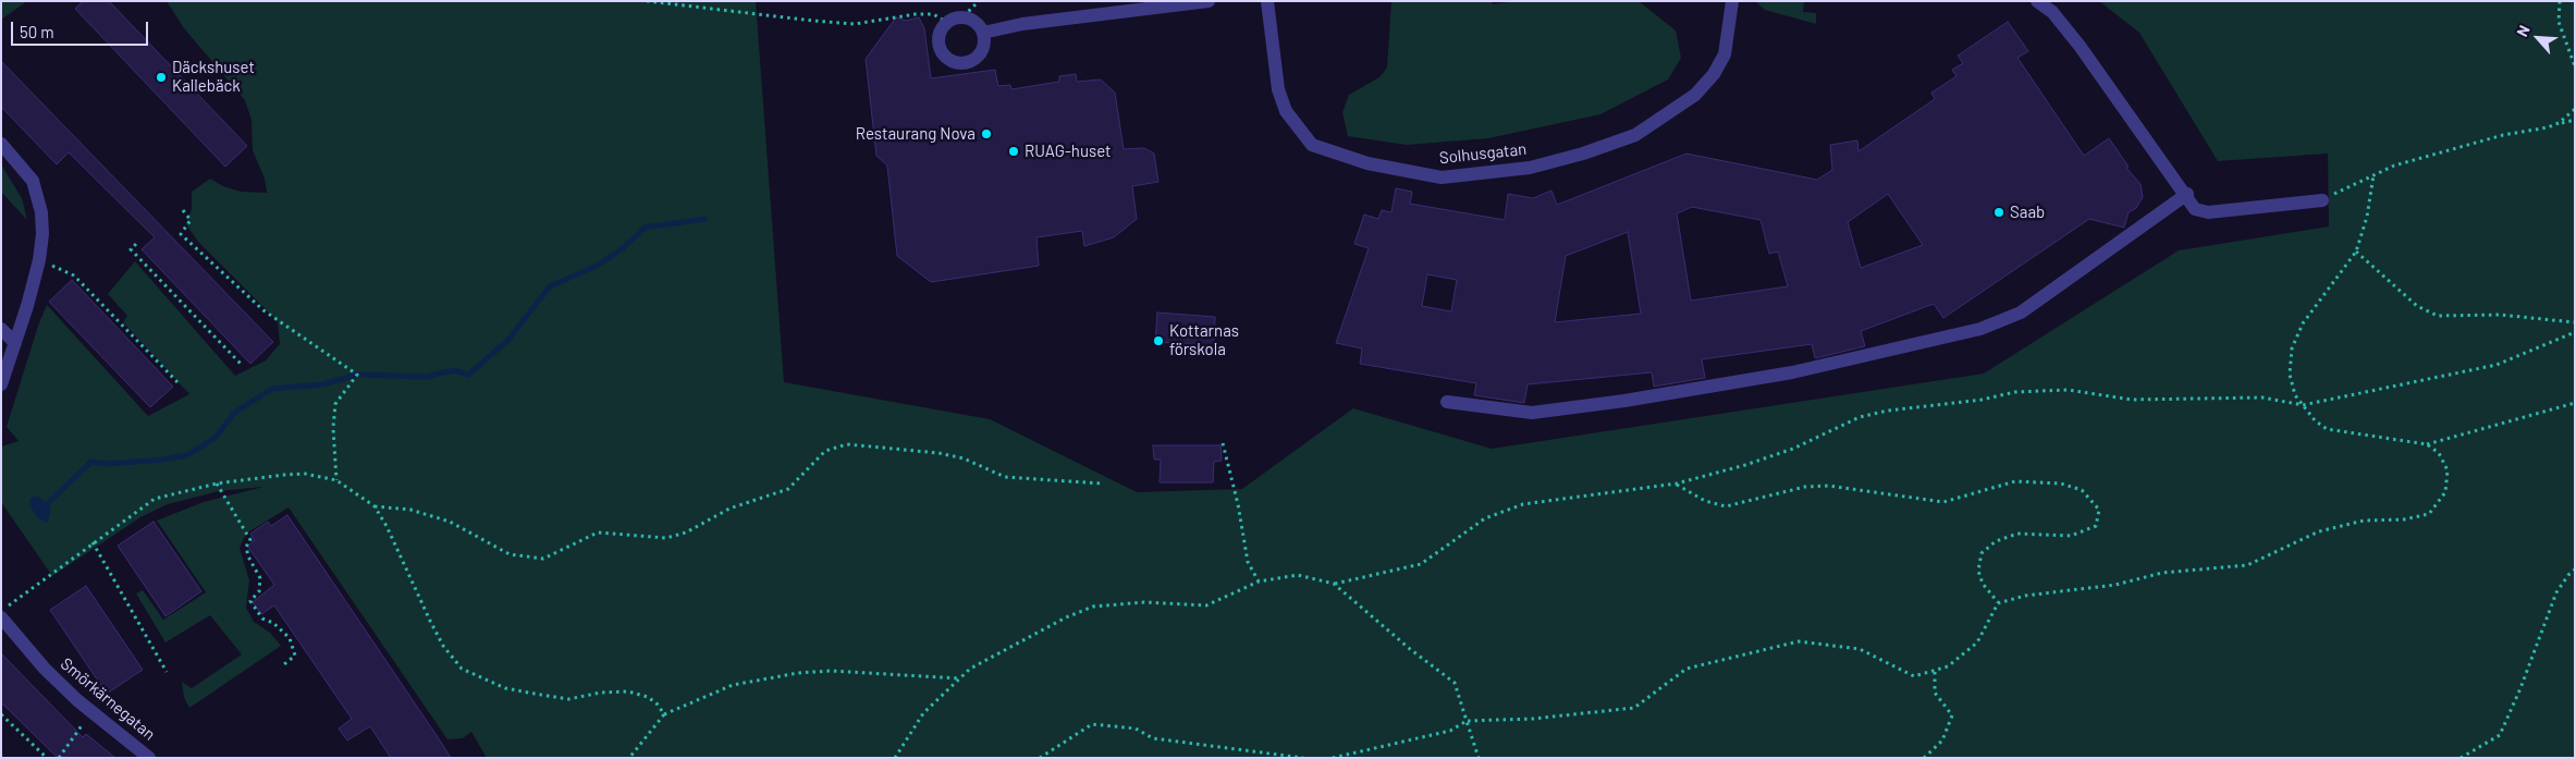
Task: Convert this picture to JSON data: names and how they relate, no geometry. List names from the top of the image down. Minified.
{"streets":{"street":["Solhusgatan","Smörkärnegatan"]},"places":["Däckshuset Kallebäck","Restaurang Nova","RUAG-huset","Saab","Kottarnas förskola"],"scale_bar":"50 m","north":"top left"}
